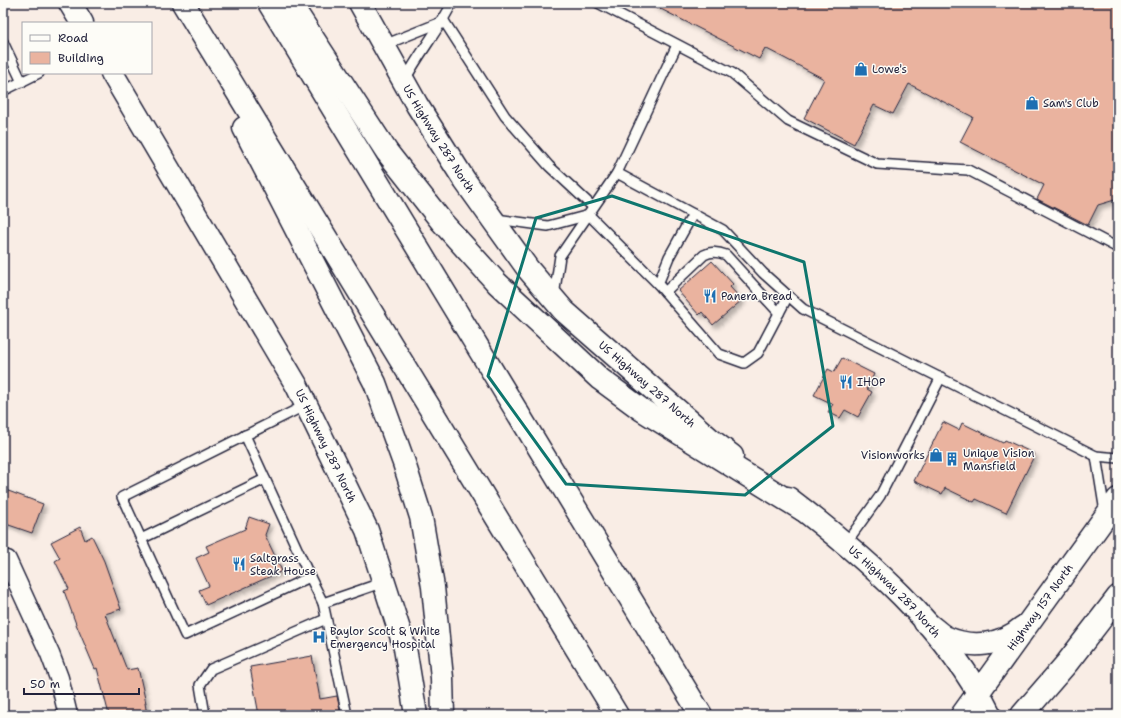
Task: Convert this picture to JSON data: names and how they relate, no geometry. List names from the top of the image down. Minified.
{"streets":{"main road":["US Highway 287 North","Highway 157 North"]},"crossings":[["US Highway 287 North","Highway 157 North"]],"places":{"shop":["Lowe's","Sam's Club","Visionworks"],"restaurant":["Panera Bread","IHOP","Saltgrass Steak House"],"building":["Unique Vision Mansfield"],"hospital":["Baylor Scott & White Emergency Hospital"]},"legend":["Road","Building"],"scale_bar":"50 m"}
